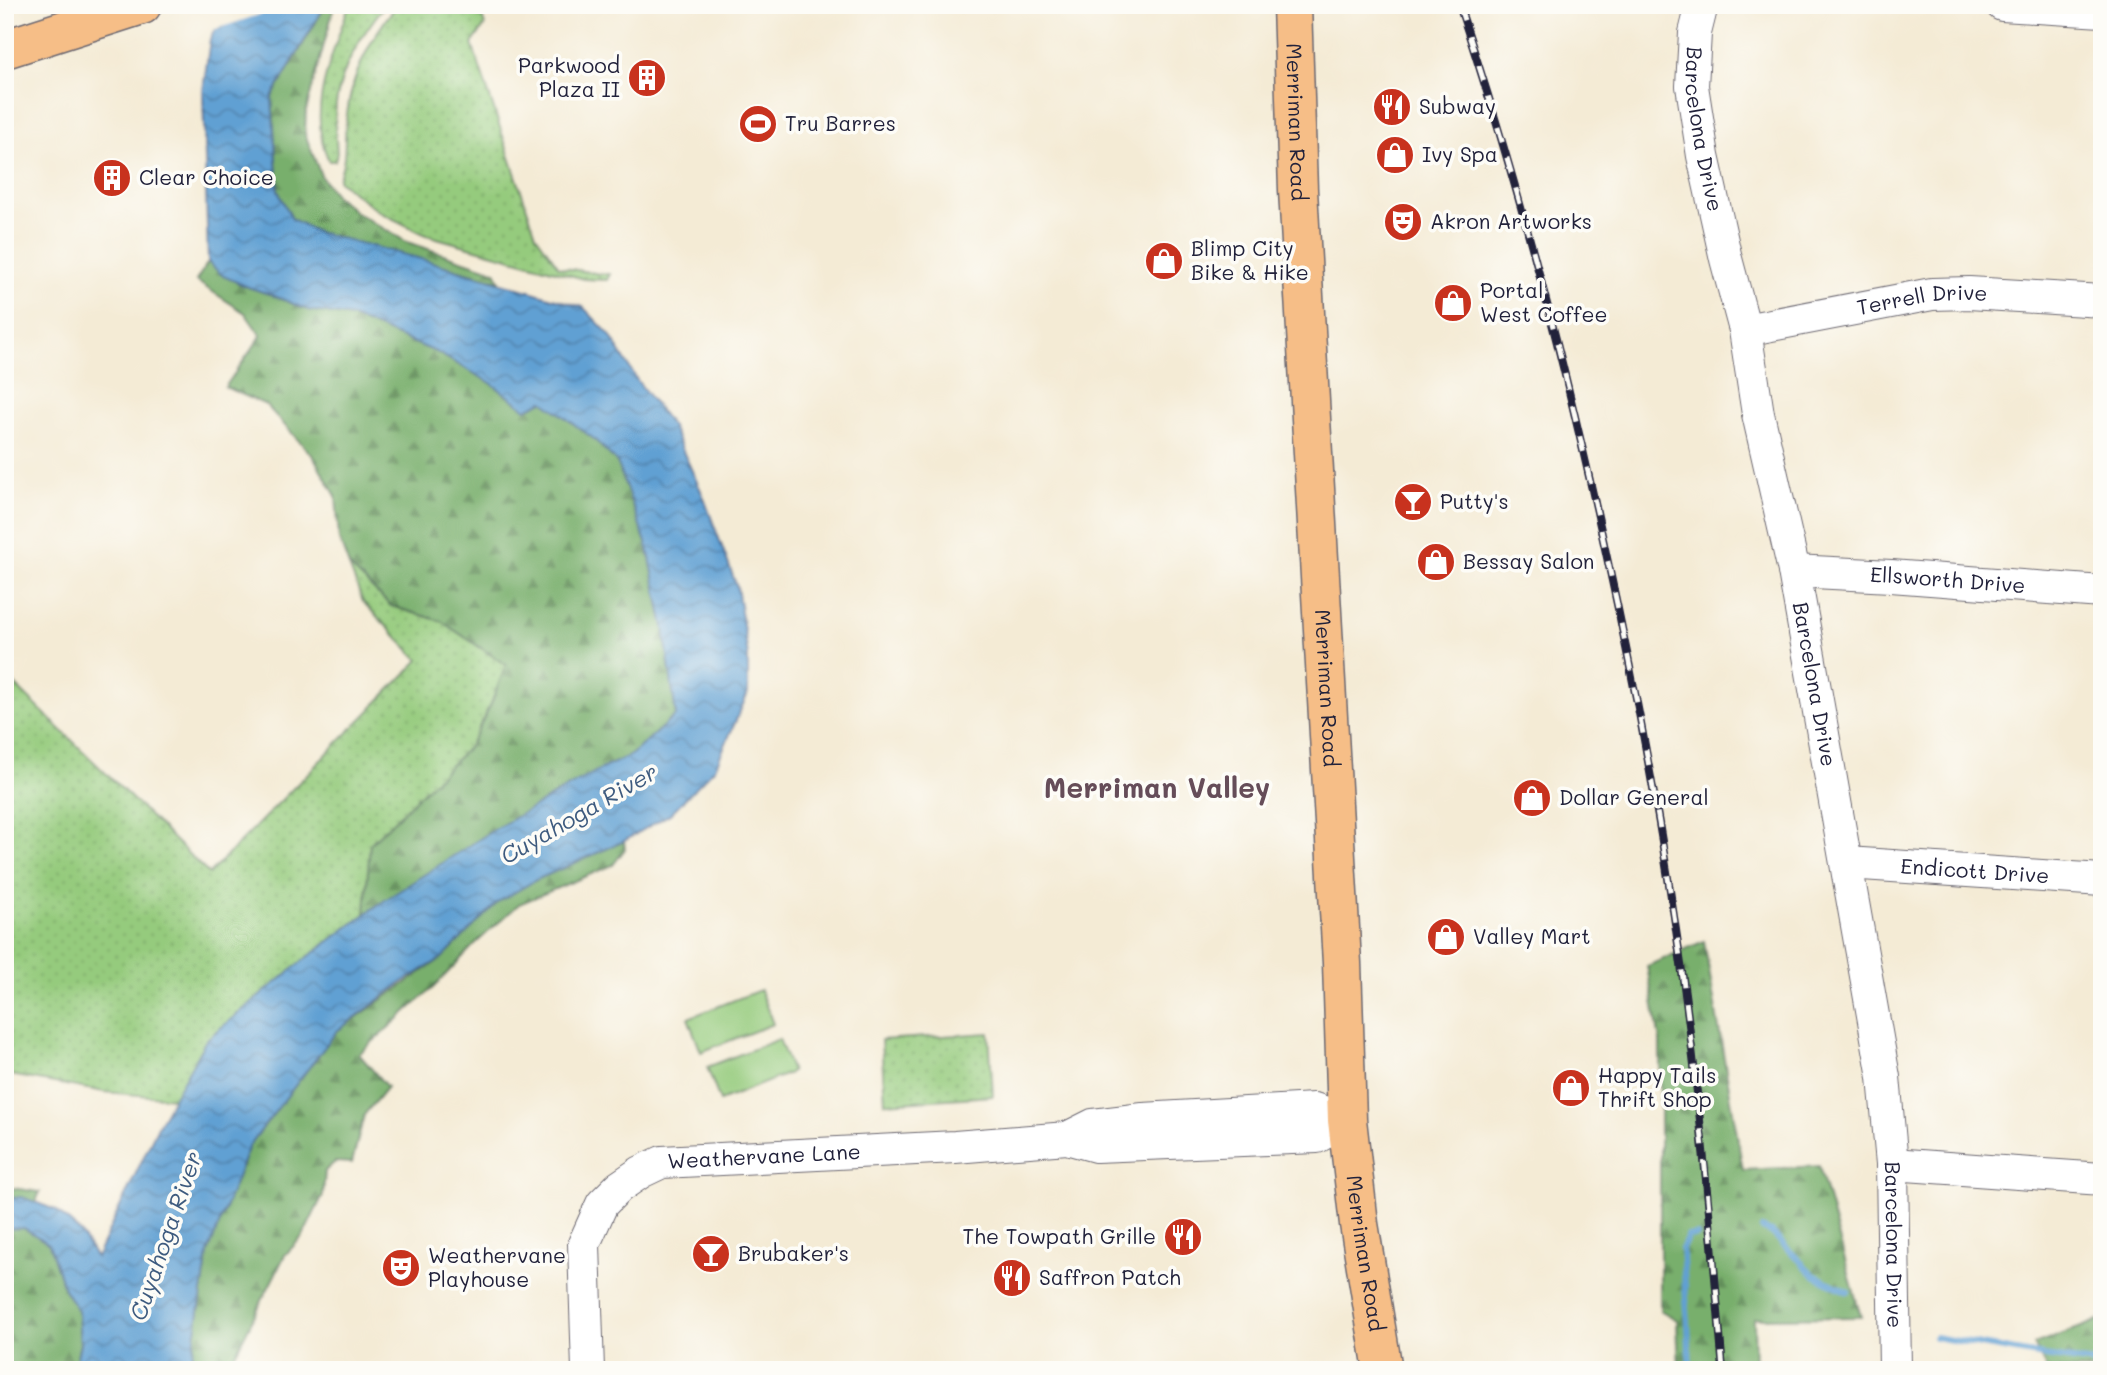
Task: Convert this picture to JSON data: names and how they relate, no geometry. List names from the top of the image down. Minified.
{"streets":{"main road":["Merriman Road"],"street":["Barcelona Drive","Terrell Drive","Ellsworth Drive","Endicott Drive","Weathervane Lane"]},"crossings":[["Merriman Road","Weathervane Lane"],["Barcelona Drive","Terrell Drive"],["Barcelona Drive","Ellsworth Drive"],["Barcelona Drive","Endicott Drive"]],"districts":["Merriman Valley"],"water":["Cuyahoga River"],"places":{"building":["Parkwood Plaza II","Clear Choice"],"restaurant":["Subway","The Towpath Grille","Saffron Patch"],"sports":["Tru Barres"],"shop":["Ivy Spa","Blimp City Bike & Hike","Portal West Coffee","Bessay Salon","Dollar General","Valley Mart","Happy Tails Thrift Shop"],"theatre":["Akron Artworks","Weathervane Playhouse"],"bar":["Putty's","Brubaker's"]}}
